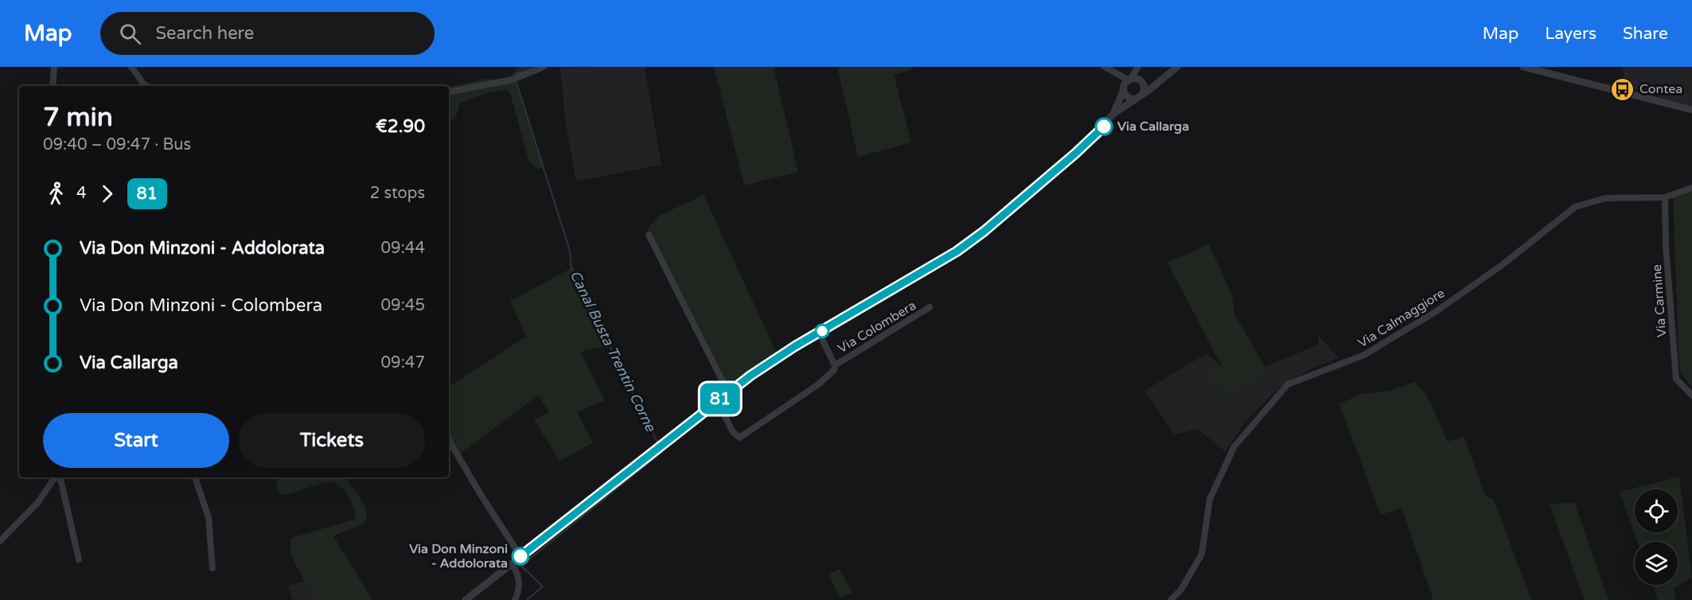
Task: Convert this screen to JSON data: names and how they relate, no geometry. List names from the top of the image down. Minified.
{"streets":{"street":["Via Carmine","Via Calmaggiore","Via Colombera"]},"crossings":[["Via Carmine","Via Calmaggiore"]],"water":["Canal Busta Trentin Corne"],"places":{"bus stop":["Contea"],"other":["Via Callarga","Via Don Minzoni - Addolorata"]},"lines":["bus line 81"],"page":{"header":"Map","search":"Search here","nav":["Map","Layers","Share"],"on_map":"81","heading":["7 min","09:40 – 09:47 · Bus","€2.90"],"legs":["4","81","2 stops"],"list":[{"name":"Via Don Minzoni - Addolorata","value":"09:44"},{"name":"Via Don Minzoni - Colombera","value":"09:45"},{"name":"Via Callarga","value":"09:47"}],"buttons":["Start","Tickets"]}}
